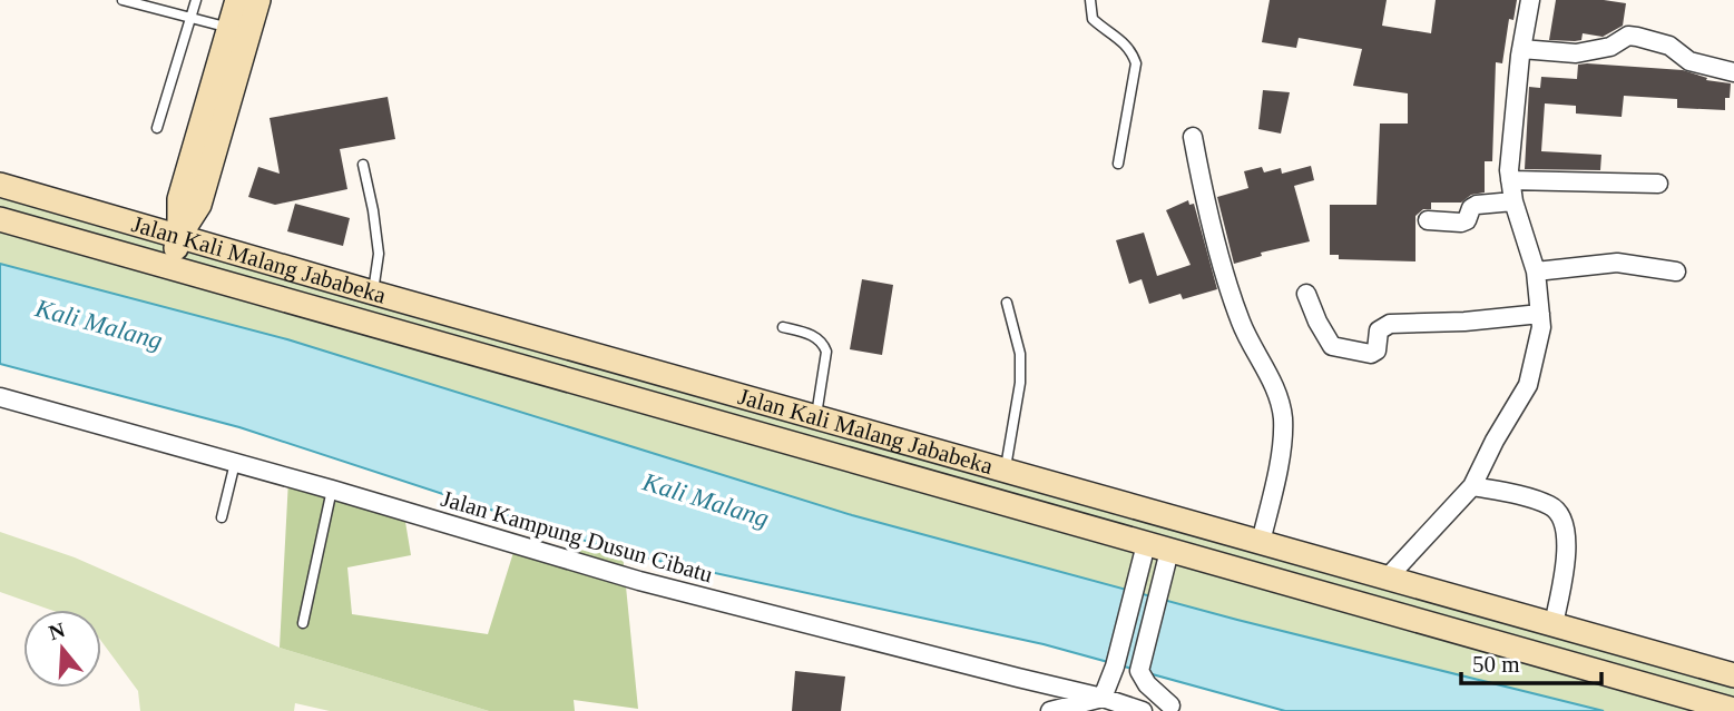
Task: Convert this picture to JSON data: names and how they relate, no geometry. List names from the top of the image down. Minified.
{"streets":{"main road":["Jalan Kali Malang Jababeka"],"street":["Jalan Kampung Dusun Cibatu"]},"water":["Kali Malang"],"scale_bar":"50 m","north":"top"}
